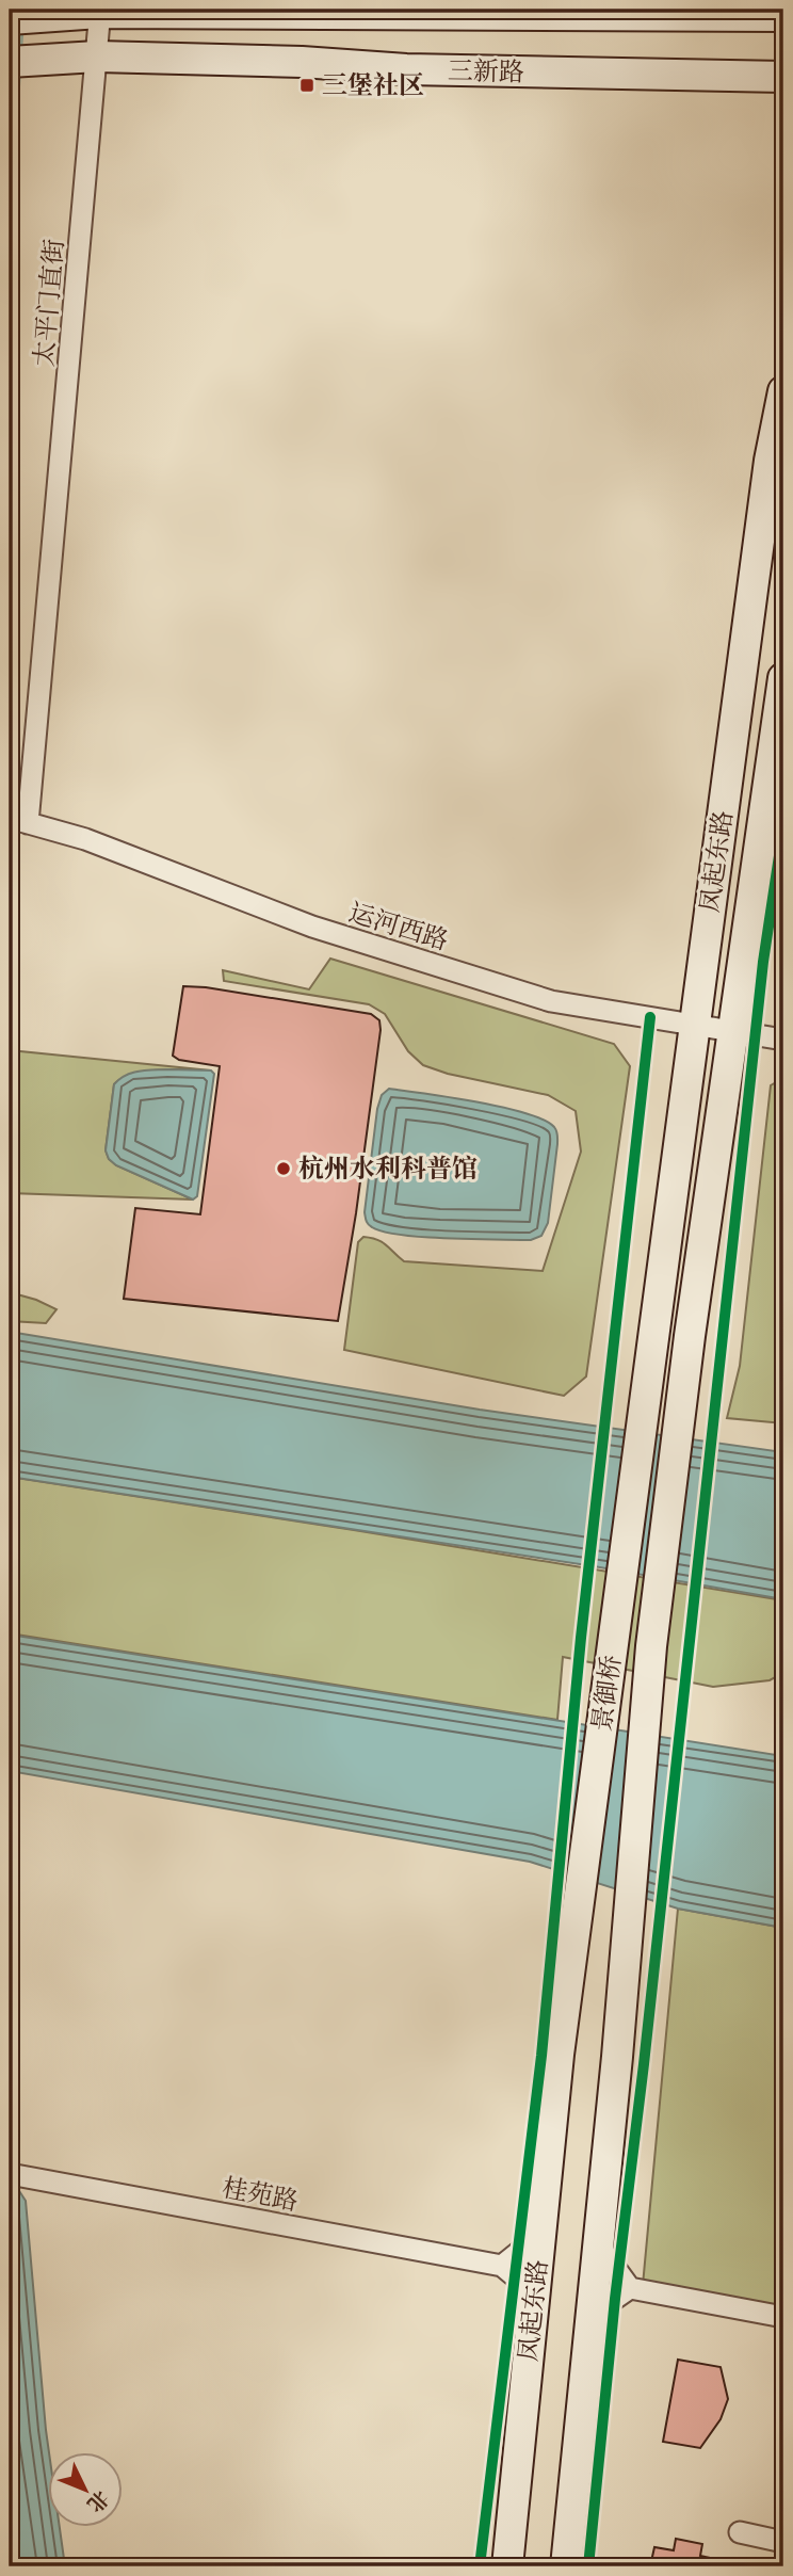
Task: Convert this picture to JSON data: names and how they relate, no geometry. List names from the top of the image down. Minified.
{"streets":{"main road":["三新路","凤起东路","景御桥"],"street":["太平门直街","运河西路","桂苑路"]},"crossings":[["三新路","太平门直街"],["太平门直街","运河西路"],["凤起东路","运河西路"],["凤起东路","景御桥"],["凤起东路","桂苑路"]],"places":{"transit":["三堡社区"],"other":["杭州水利科普馆"]},"north":"bottom right"}
